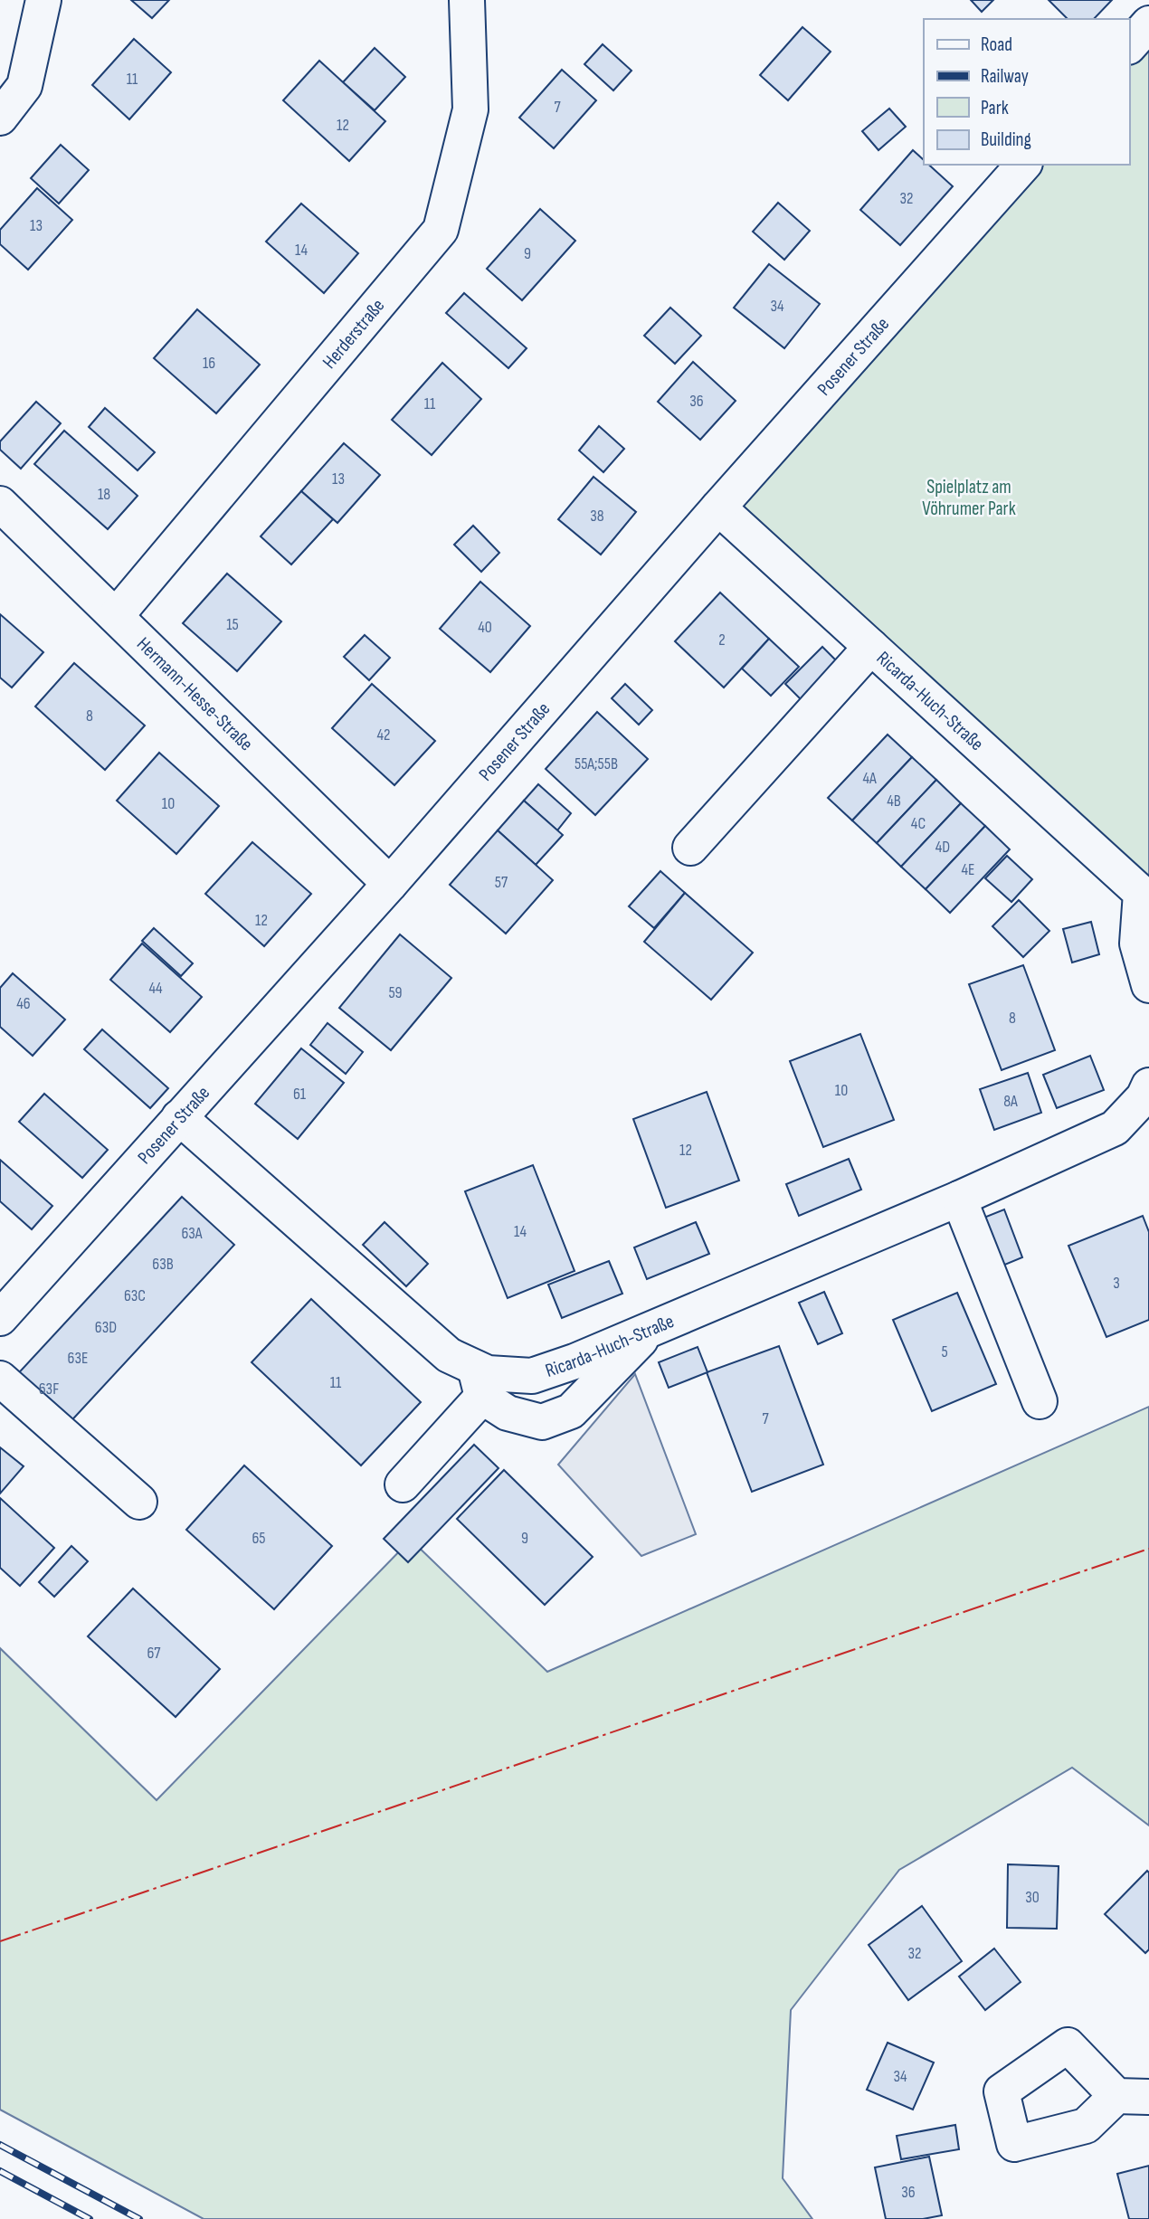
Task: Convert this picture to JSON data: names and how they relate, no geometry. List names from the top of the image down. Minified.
{"streets":{"street":["Herderstraße","Posener Straße","Hermann-Hesse-Straße","Ricarda-Huch-Straße"]},"crossings":[["Herderstraße","Hermann-Hesse-Straße"],["Posener Straße","Hermann-Hesse-Straße"],["Posener Straße","Ricarda-Huch-Straße"]],"parks":["Spielplatz am Vöhrumer Park"],"house_numbers":["11","7","12","32","13","14","9","34","16","36","11","13","18","38","15","40","2","8","42","55A;55B","4A","4B","10","4C","4D","4E","57","12","44","59","46","8","10","61","8A","12","14","63A","63B","3","63C","63D","5","63E","11","63F","7","65","9","67","30","32","34","36"],"legend":["Road","Railway","Park","Building"]}
